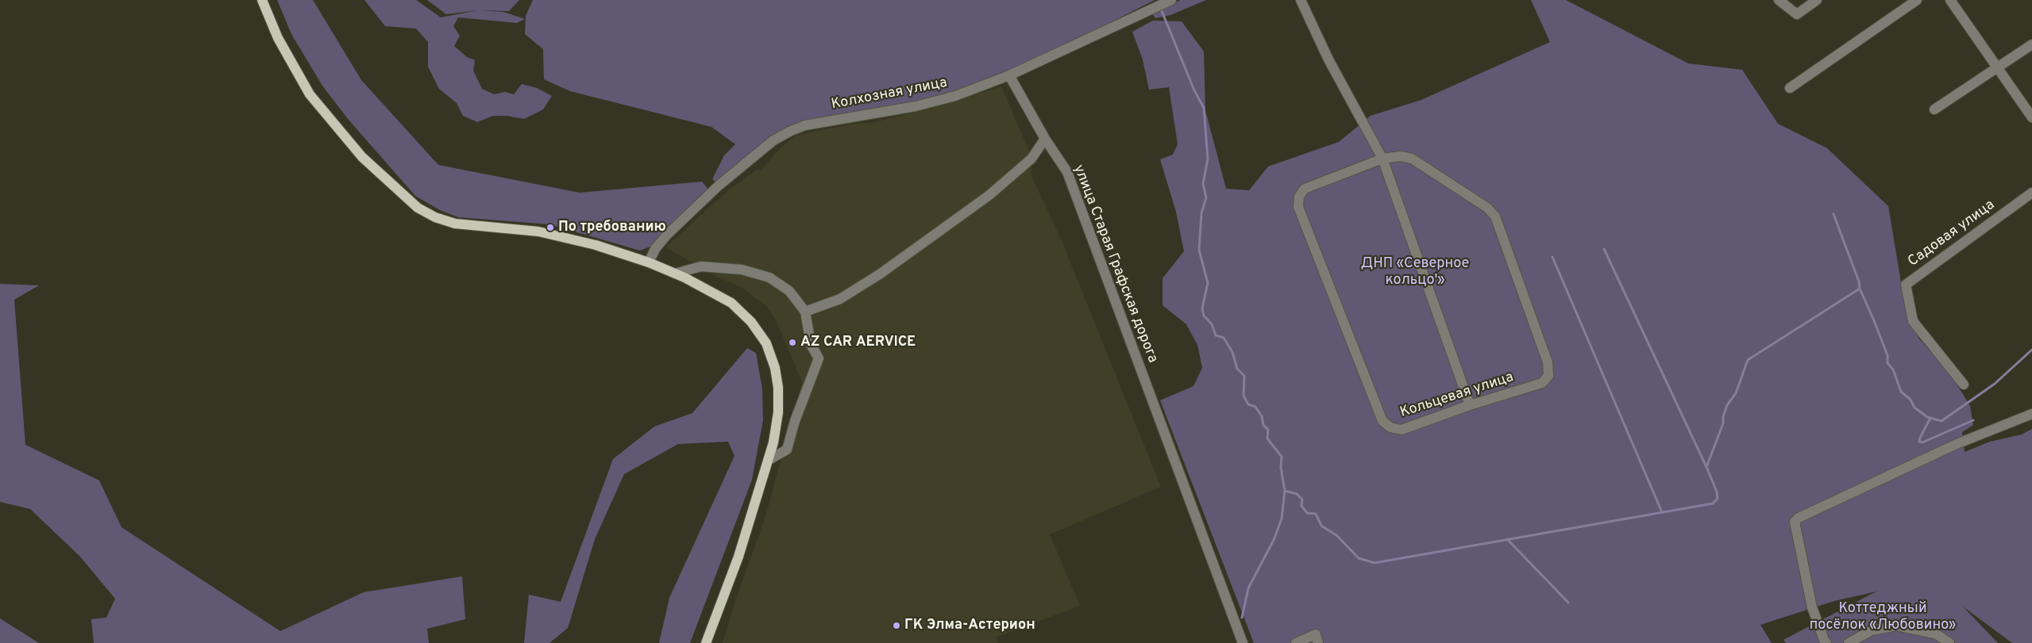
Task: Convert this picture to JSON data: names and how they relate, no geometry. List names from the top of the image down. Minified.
{"streets":{"street":["Колхозная улица","Садовая улица","улица Старая Графская дорога","Кольцевая улица"]},"crossings":[["Колхозная улица","улица Старая Графская дорога"]],"parks":["ДНП «Северное кольцо'»","Коттеджный посёлок «Любовино»"],"places":["По требованию","AZ CAR AERVICE","ГК Элма-Астерион"]}
